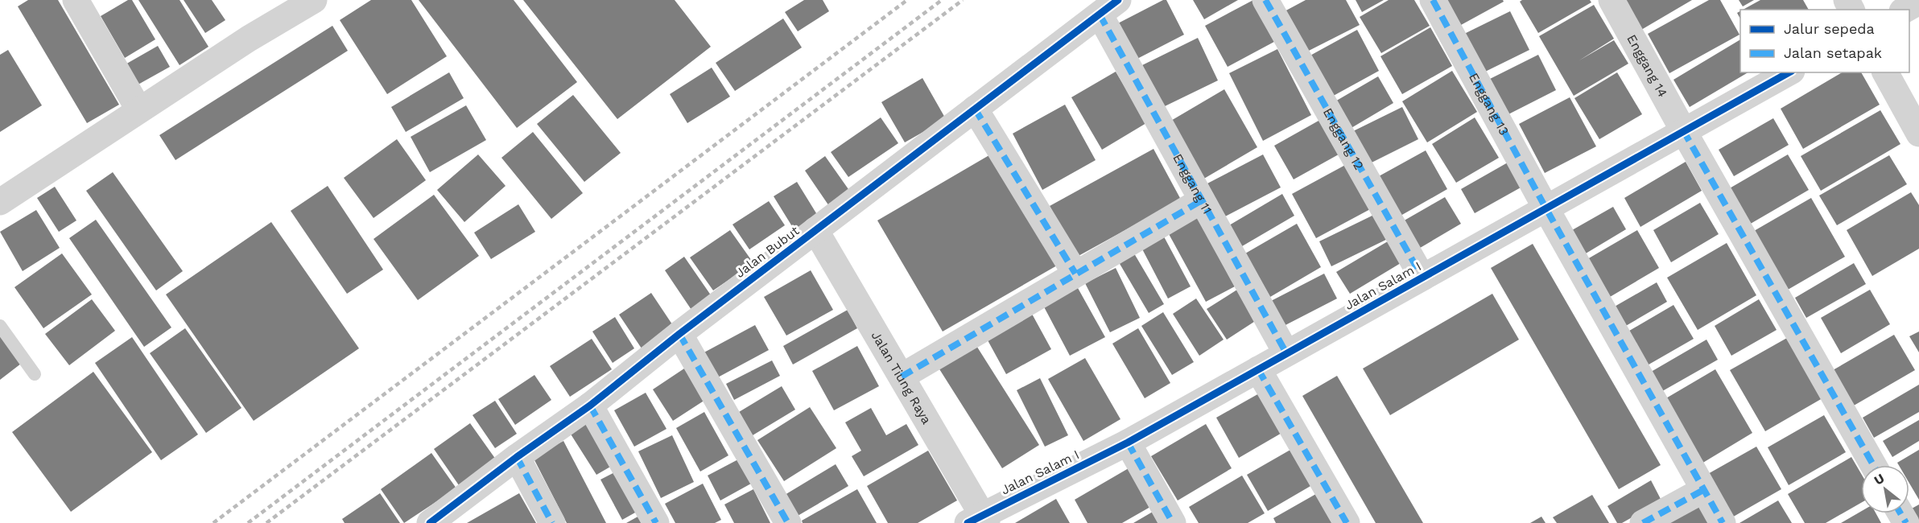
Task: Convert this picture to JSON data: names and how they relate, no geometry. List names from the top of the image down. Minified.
{"streets":{"street":["Enggang 14","Enggang 13","Enggang 12","Enggang 11","Jalan Bubut","Jalan Salam I","Jalan Tiung Raya"]},"crossings":[["Enggang 14","Jalan Salam I"],["Enggang 13","Jalan Salam I"],["Enggang 12","Jalan Salam I"],["Enggang 11","Jalan Bubut"],["Enggang 11","Jalan Salam I"],["Jalan Bubut","Jalan Tiung Raya"],["Jalan Salam I","Jalan Tiung Raya"]],"legend":["Jalur sepeda","Jalan setapak"],"north":"top left"}
